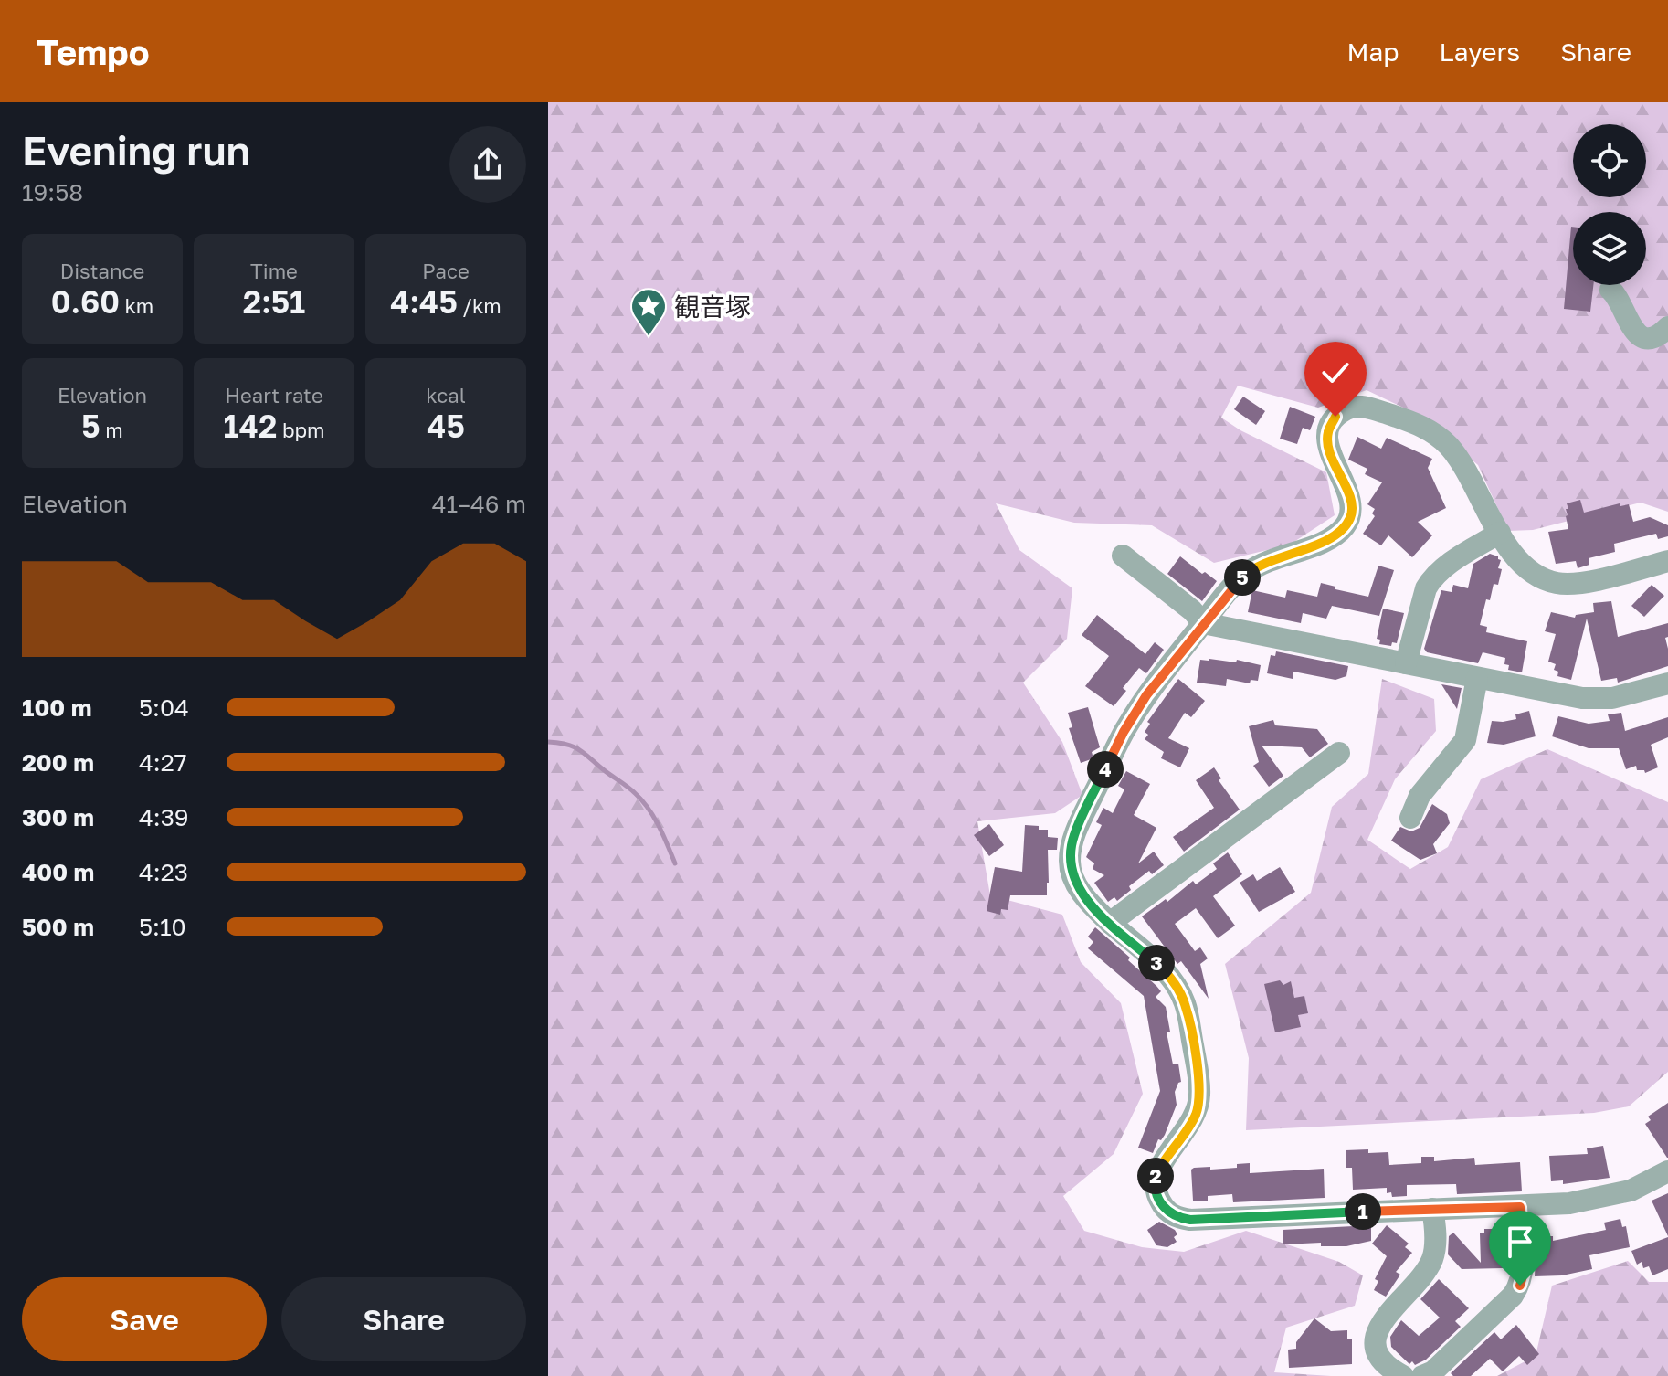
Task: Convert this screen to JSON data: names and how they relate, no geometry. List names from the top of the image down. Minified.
{"places":{"place":["観音塚"]},"page":{"header":"Tempo","nav":["Map","Layers","Share"],"heading":["Evening run","19:58"],"stats":[["Distance","0.60 km"],["Time","2:51"],["Pace","4:45 /km"],["Elevation","5 m"],["Heart rate","142 bpm"],["kcal","45"]],"chart":["Elevation","41–46 m"],"pins":["5","4","3","2","1"],"list":[{"name":"100 m","note":"5:04"},{"name":"200 m","note":"4:27"},{"name":"300 m","note":"4:39"},{"name":"400 m","note":"4:23"},{"name":"500 m","note":"5:10"}],"buttons":["Save","Share"]}}
